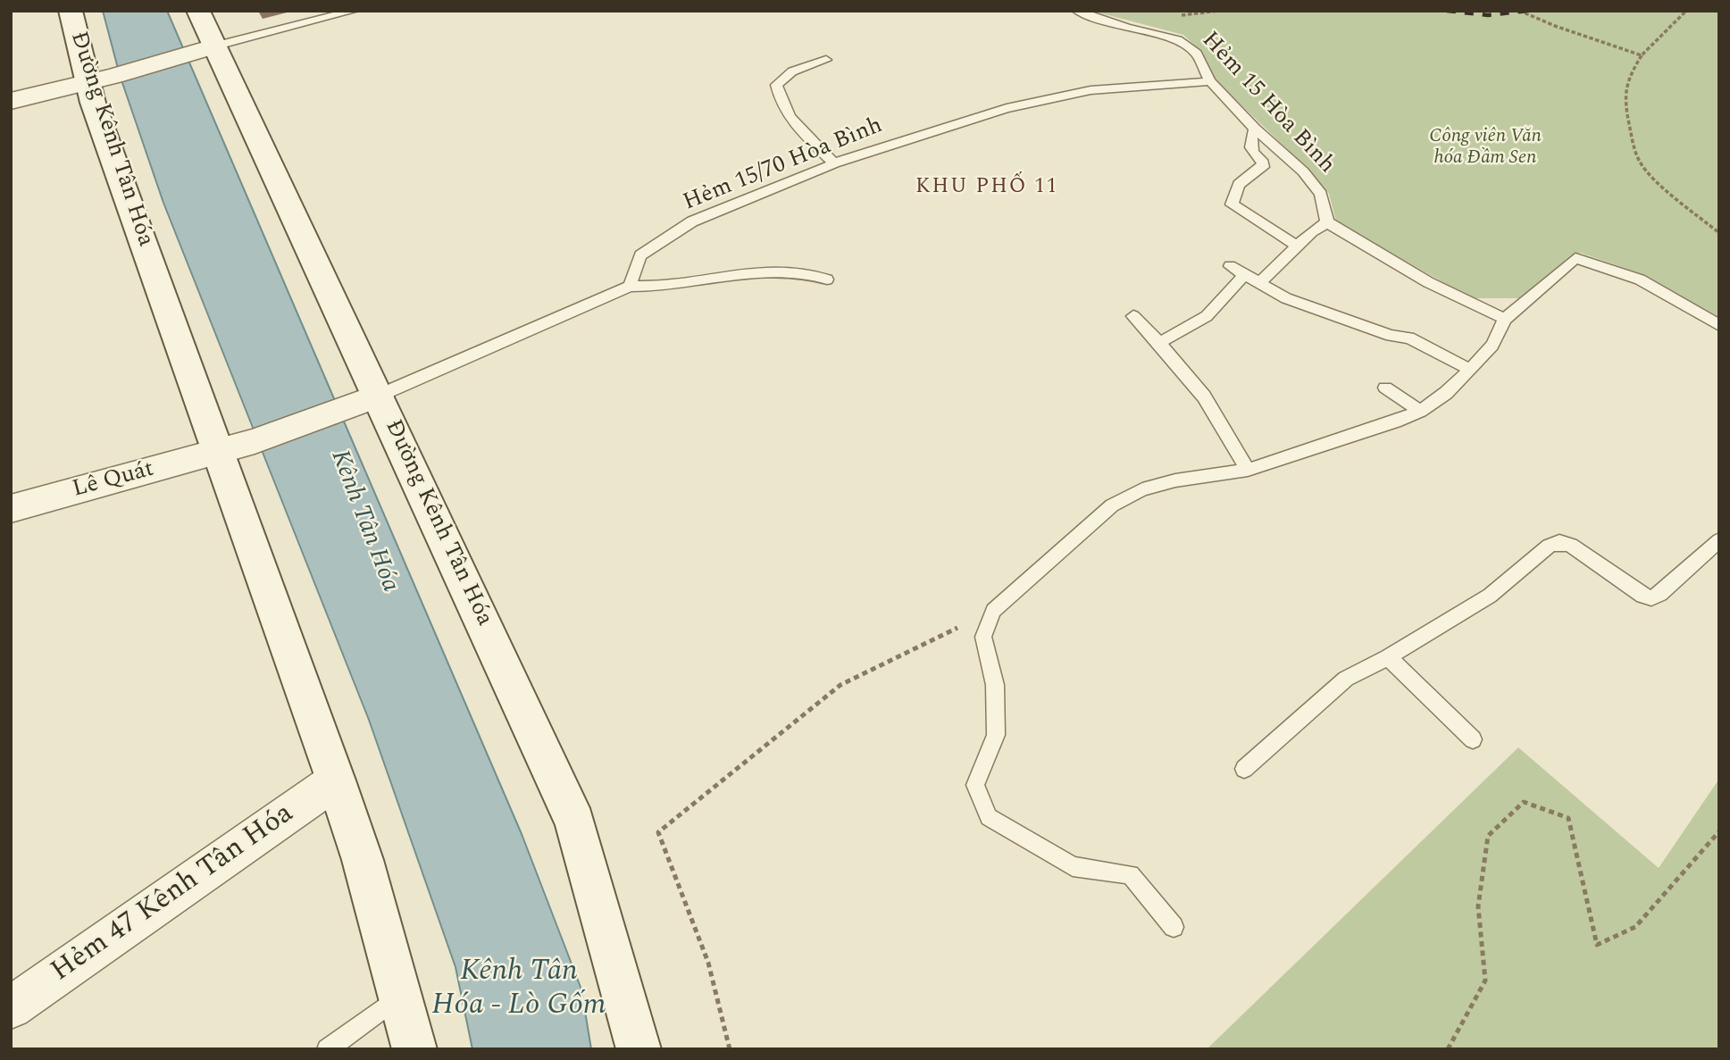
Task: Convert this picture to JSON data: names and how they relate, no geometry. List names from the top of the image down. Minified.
{"streets":{"street":["Đường Kênh Tân Hóa","Lê Quát","Hẻm 47 Kênh Tân Hóa"],"lane":["Hẻm 15 Hòa Bình","Hẻm 15/70 Hòa Bình"]},"crossings":[["Hẻm 15 Hòa Bình","Hẻm 15/70 Hòa Bình"],["Đường Kênh Tân Hóa","Lê Quát"],["Đường Kênh Tân Hóa","Hẻm 47 Kênh Tân Hóa"]],"districts":["KHU PHỐ 11"],"water":["Kênh Tân Hóa","Kênh Tân Hóa - Lò Gốm"],"parks":["Công viên Văn hóa Đầm Sen"]}
